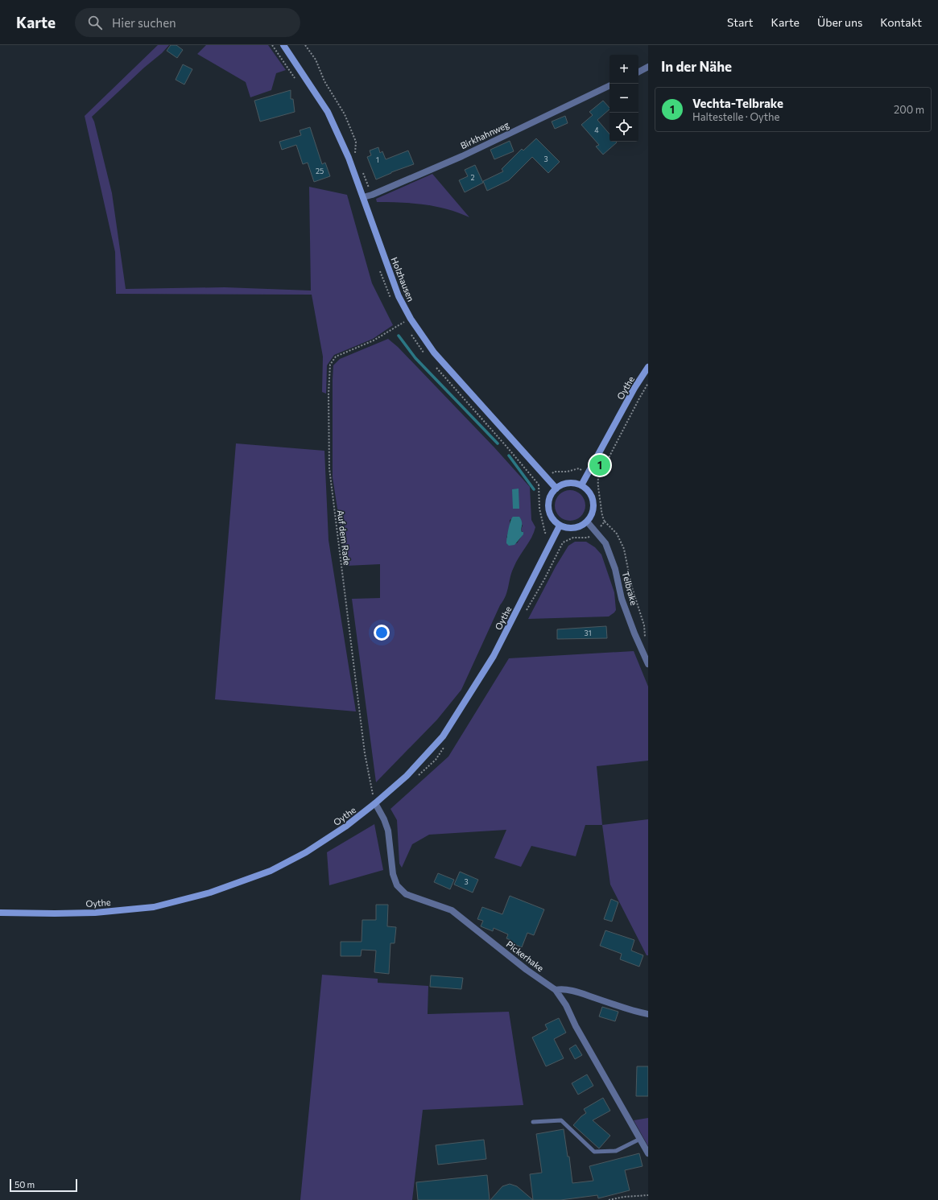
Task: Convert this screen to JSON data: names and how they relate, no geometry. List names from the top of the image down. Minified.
{"streets":{"main road":["Holzhausen","Oythe"],"street":["Birkhahnweg","Telbrake","Pickerhake"],"path":["Auf dem Rade"]},"crossings":[["Birkhahnweg","Holzhausen"],["Holzhausen","Oythe"],["Holzhausen","Auf dem Rade"],["Holzhausen","Telbrake"],["Oythe","Auf dem Rade"],["Oythe","Telbrake"],["Oythe","Pickerhake"],["Auf dem Rade","Pickerhake"]],"house_numbers":["4","3","1","25","2","31","3"],"scale_bar":"50 m","page":{"header":"Karte","search":"Hier suchen","nav":["Start","Karte","Über uns","Kontakt"],"heading":"In der Nähe","map_buttons":["+","−"],"list":[{"mark":"1","name":"Vechta-Telbrake","note":"Haltestelle · Oythe","value":"200 m"}],"pins":"1","scale":"50 m"}}
